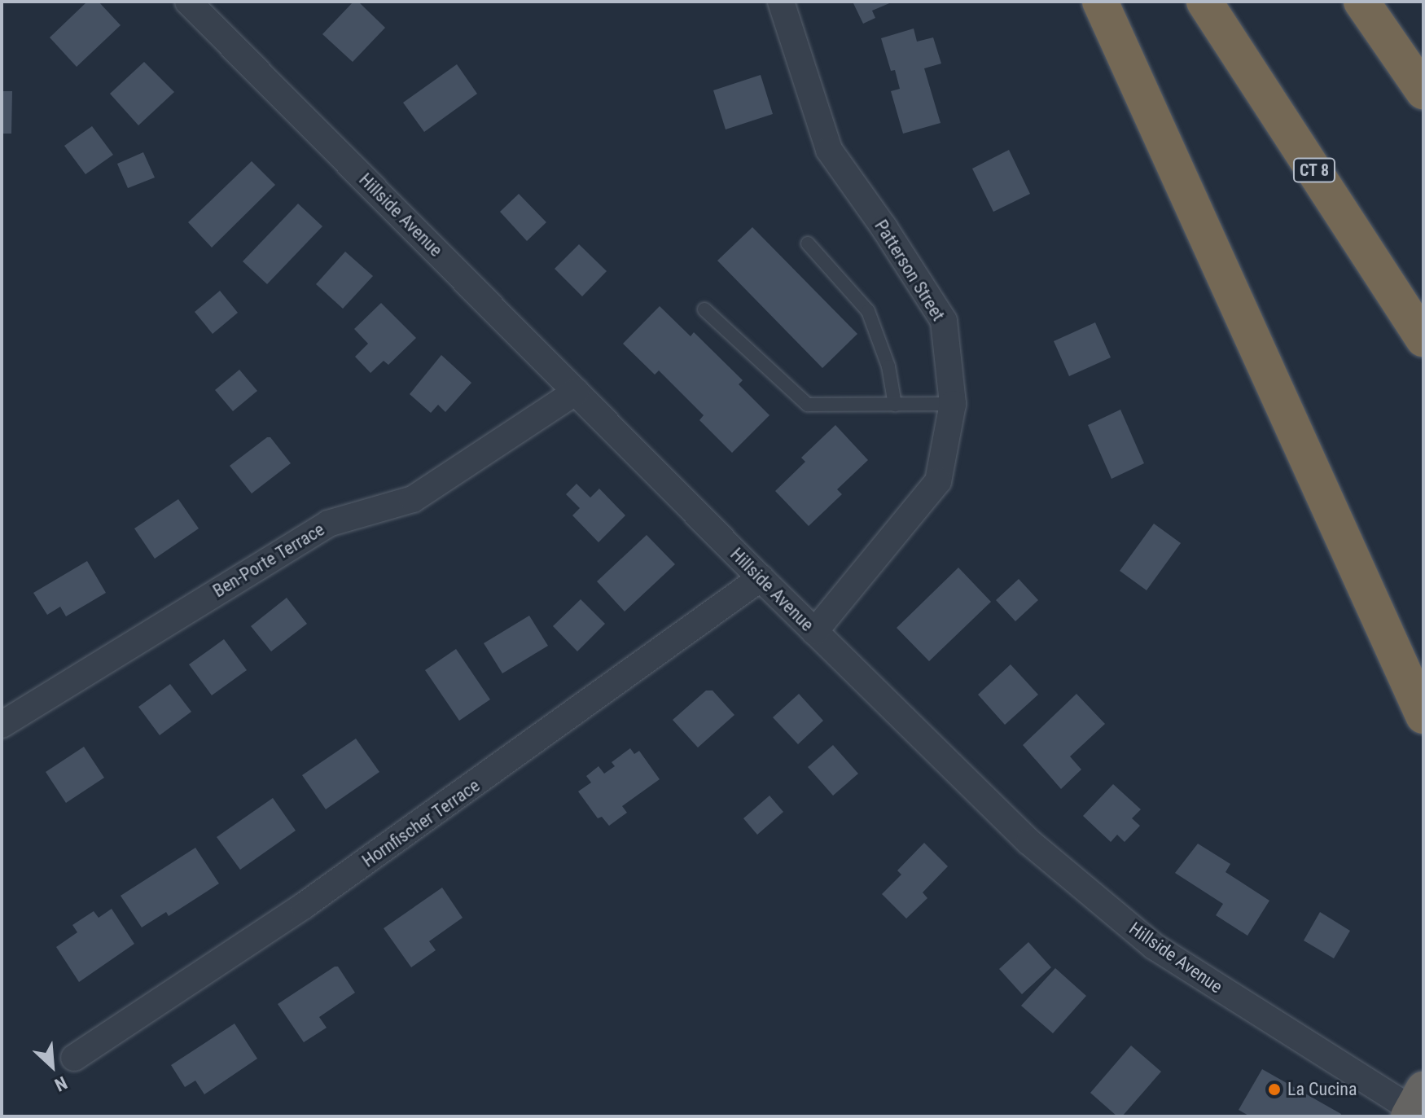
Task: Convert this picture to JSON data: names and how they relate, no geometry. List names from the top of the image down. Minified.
{"streets":{"highway":["CT 8"],"street":["Hillside Avenue","Patterson Street","Ben-Porte Terrace","Hornfischer Terrace"]},"crossings":[["Hillside Avenue","Patterson Street"],["Hillside Avenue","Ben-Porte Terrace"],["Hillside Avenue","Hornfischer Terrace"]],"places":["La Cucina"],"north":"bottom right"}
